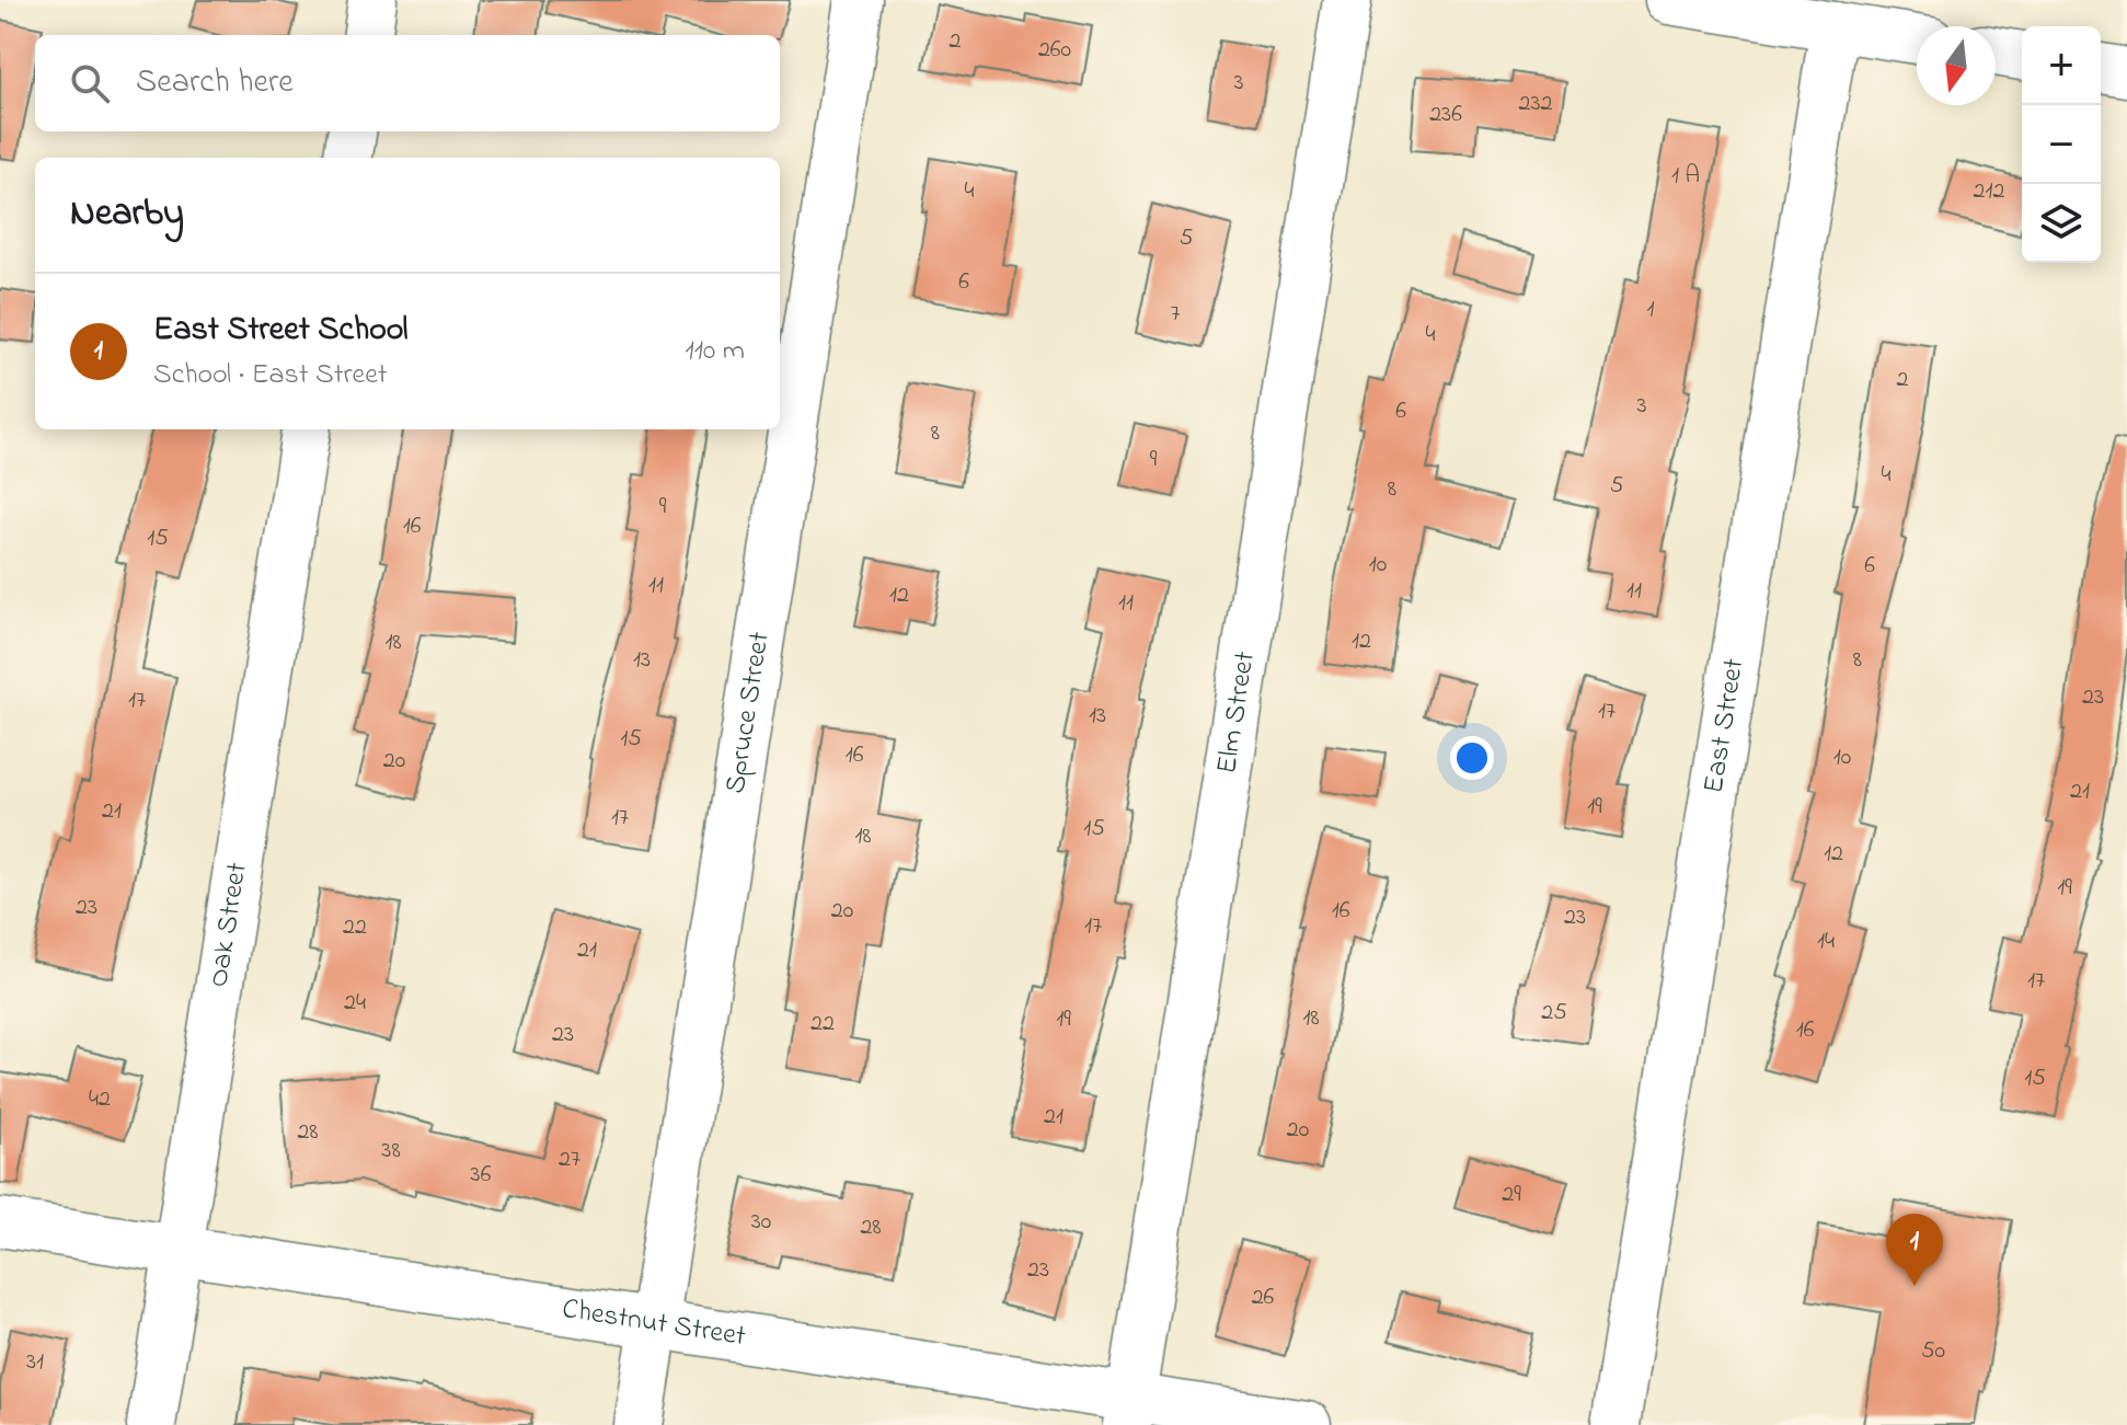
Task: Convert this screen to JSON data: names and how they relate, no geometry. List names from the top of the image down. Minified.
{"streets":{"street":["Spruce Street","Elm Street","East Street","Oak Street","Chestnut Street"]},"crossings":[["Spruce Street","Chestnut Street"],["Elm Street","Chestnut Street"],["Oak Street","Chestnut Street"]],"house_numbers":["2","260","3","232","236","1 A","4","212","5","6","1","7","4","2","3","6","8","9","4","5","8","9","16","15","10","6","11","11","12","11","12","18","13","8","23","17","17","13","15","16","10","20","21","19","21","17","15","18","12","19","23","20","16","23","17","22","14","21","17","24","25","18","19","22","16","23","15","42","21","20","28","38","27","36","29","30","28","23","26","50","31"],"north":"bottom","page":{"map_buttons":["+","−"],"search":"Search here","heading":"Nearby","list":[{"mark":"1","name":"East Street School","note":"School · East Street","value":"110 m"}],"pins":"1"}}
